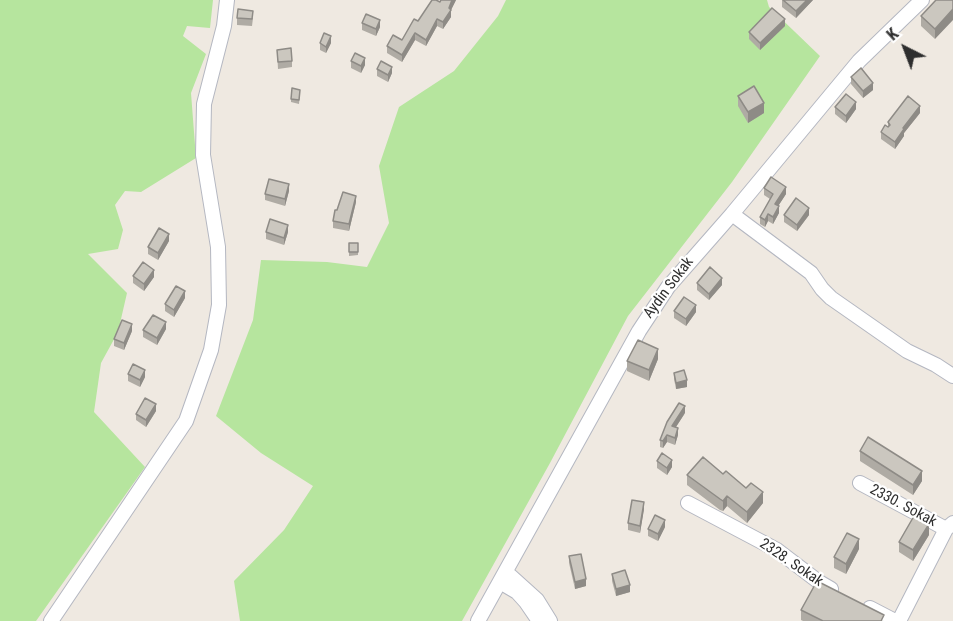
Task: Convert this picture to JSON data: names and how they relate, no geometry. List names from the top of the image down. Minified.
{"streets":{"street":["Aydin Sokak","2330. Sokak","2328. Sokak"]},"north":"top left"}
